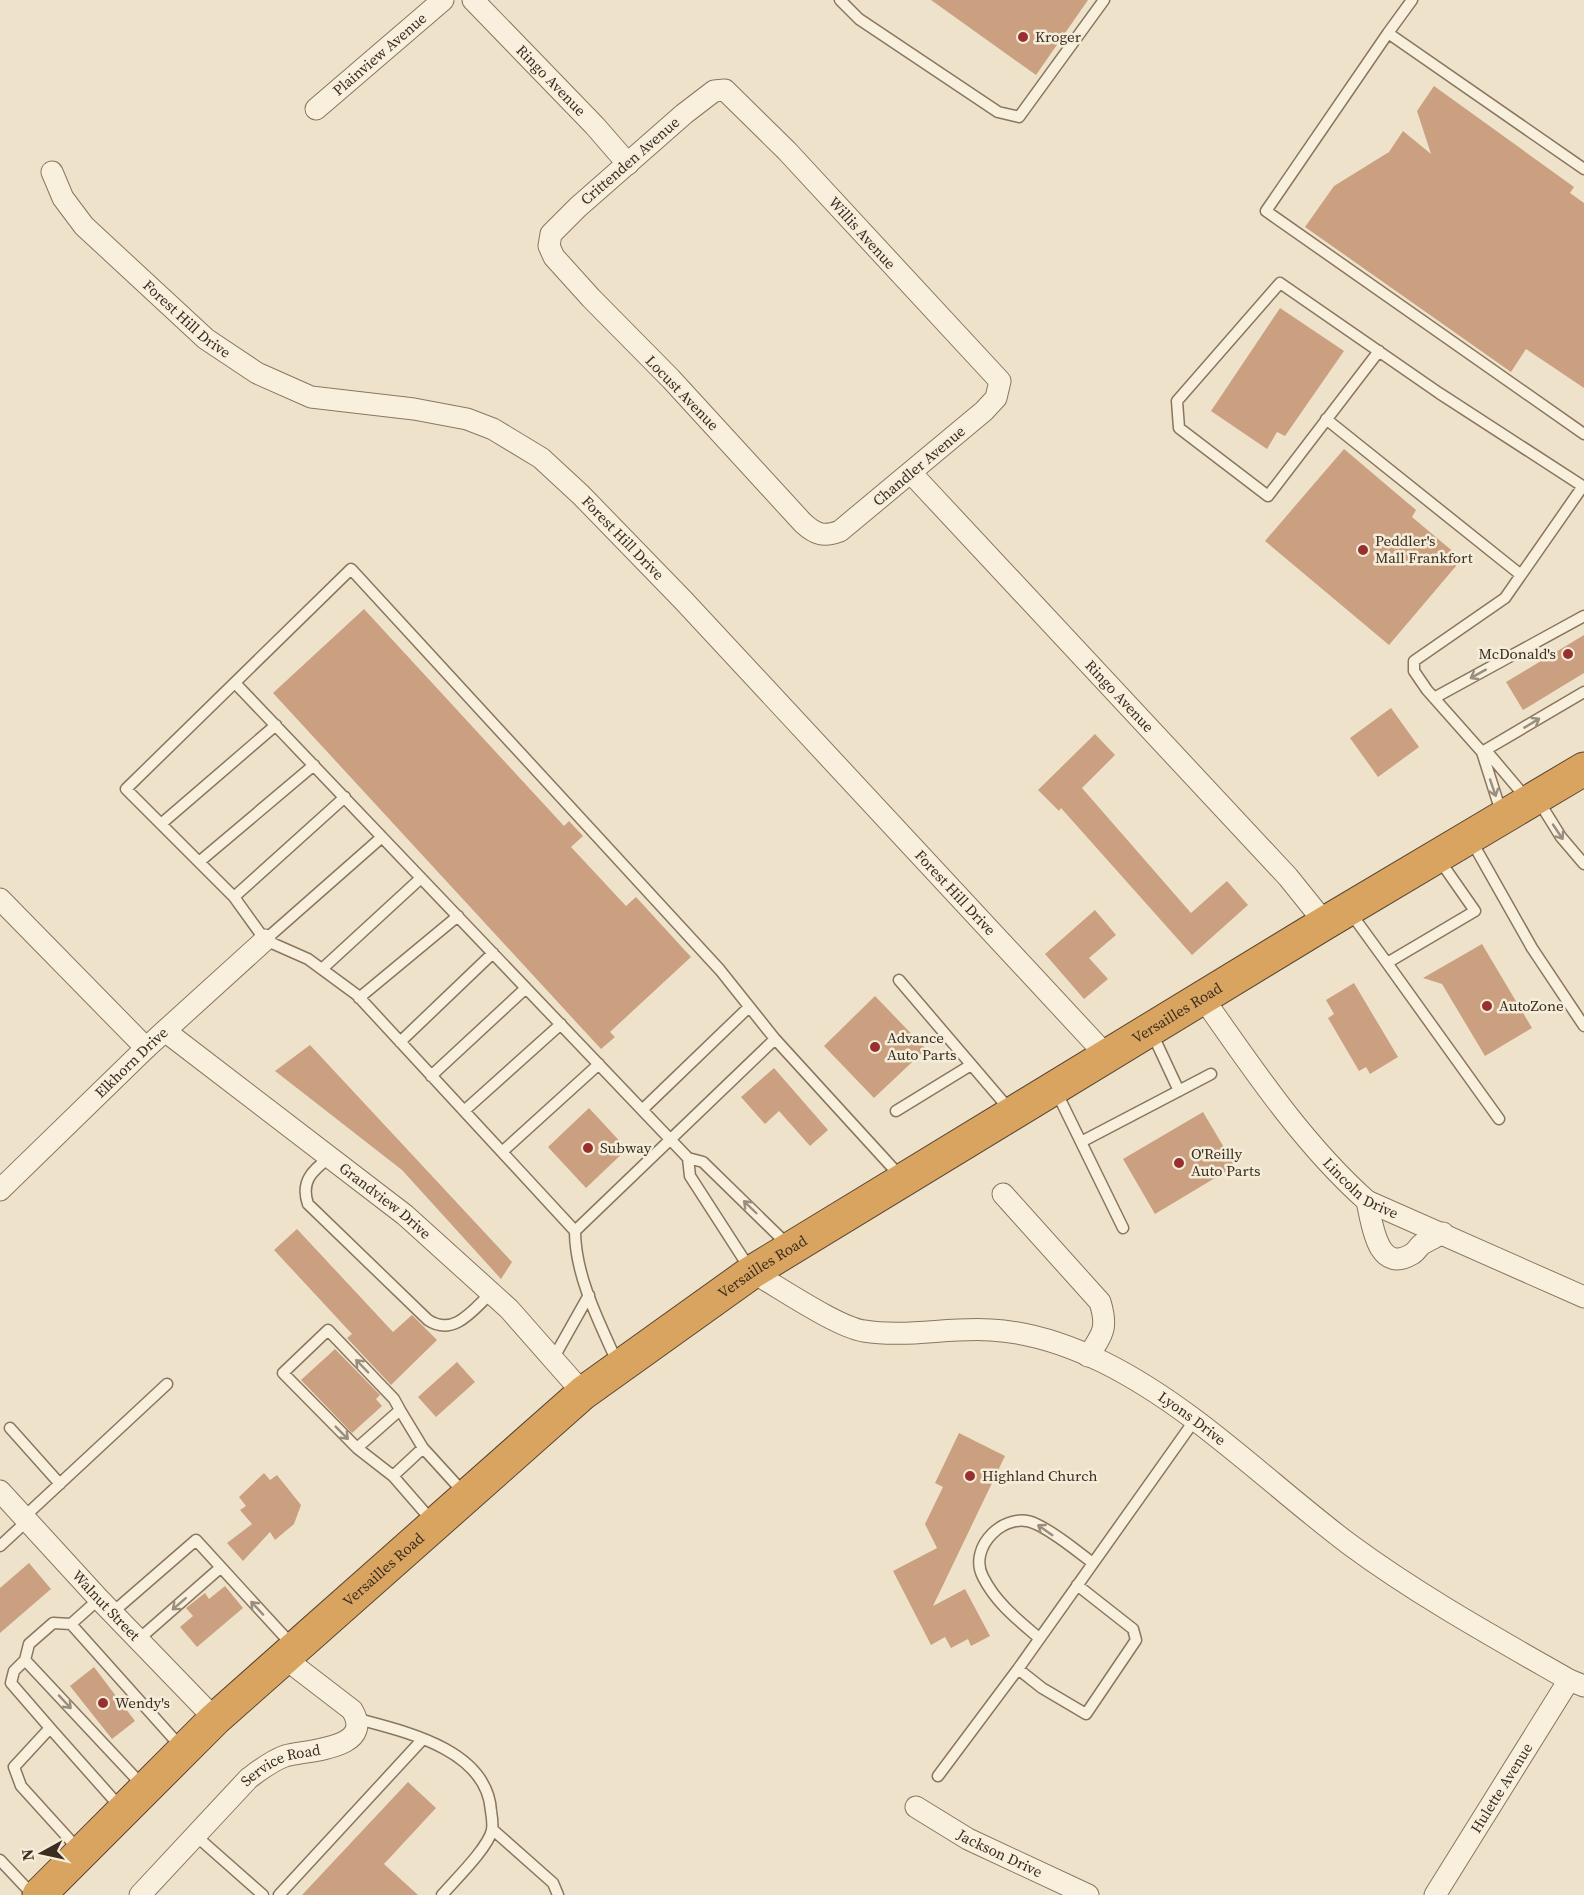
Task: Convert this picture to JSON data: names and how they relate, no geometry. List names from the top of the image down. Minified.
{"streets":{"highway":["Versailles Road"],"street":["Plainview Avenue","Ringo Avenue","Crittenden Avenue","Willis Avenue","Forest Hill Drive","Locust Avenue","Chandler Avenue","Elkhorn Drive","Lincoln Drive","Grandview Drive","Lyons Drive","Walnut Street","Service Road","Hulette Avenue","Jackson Drive"]},"crossings":[["Ringo Avenue","Crittenden Avenue"],["Ringo Avenue","Chandler Avenue"],["Ringo Avenue","Versailles Road"],["Crittenden Avenue","Willis Avenue"],["Crittenden Avenue","Locust Avenue"],["Willis Avenue","Chandler Avenue"],["Forest Hill Drive","Versailles Road"],["Locust Avenue","Chandler Avenue"],["Versailles Road","Lincoln Drive"],["Versailles Road","Grandview Drive"],["Versailles Road","Lyons Drive"],["Versailles Road","Walnut Street"],["Elkhorn Drive","Grandview Drive"],["Lyons Drive","Hulette Avenue"]],"places":["Kroger","Peddler's Mall Frankfort","McDonald's","AutoZone","Advance Auto Parts","Subway","O'Reilly Auto Parts","Highland Church","Wendy's"],"north":"left"}
